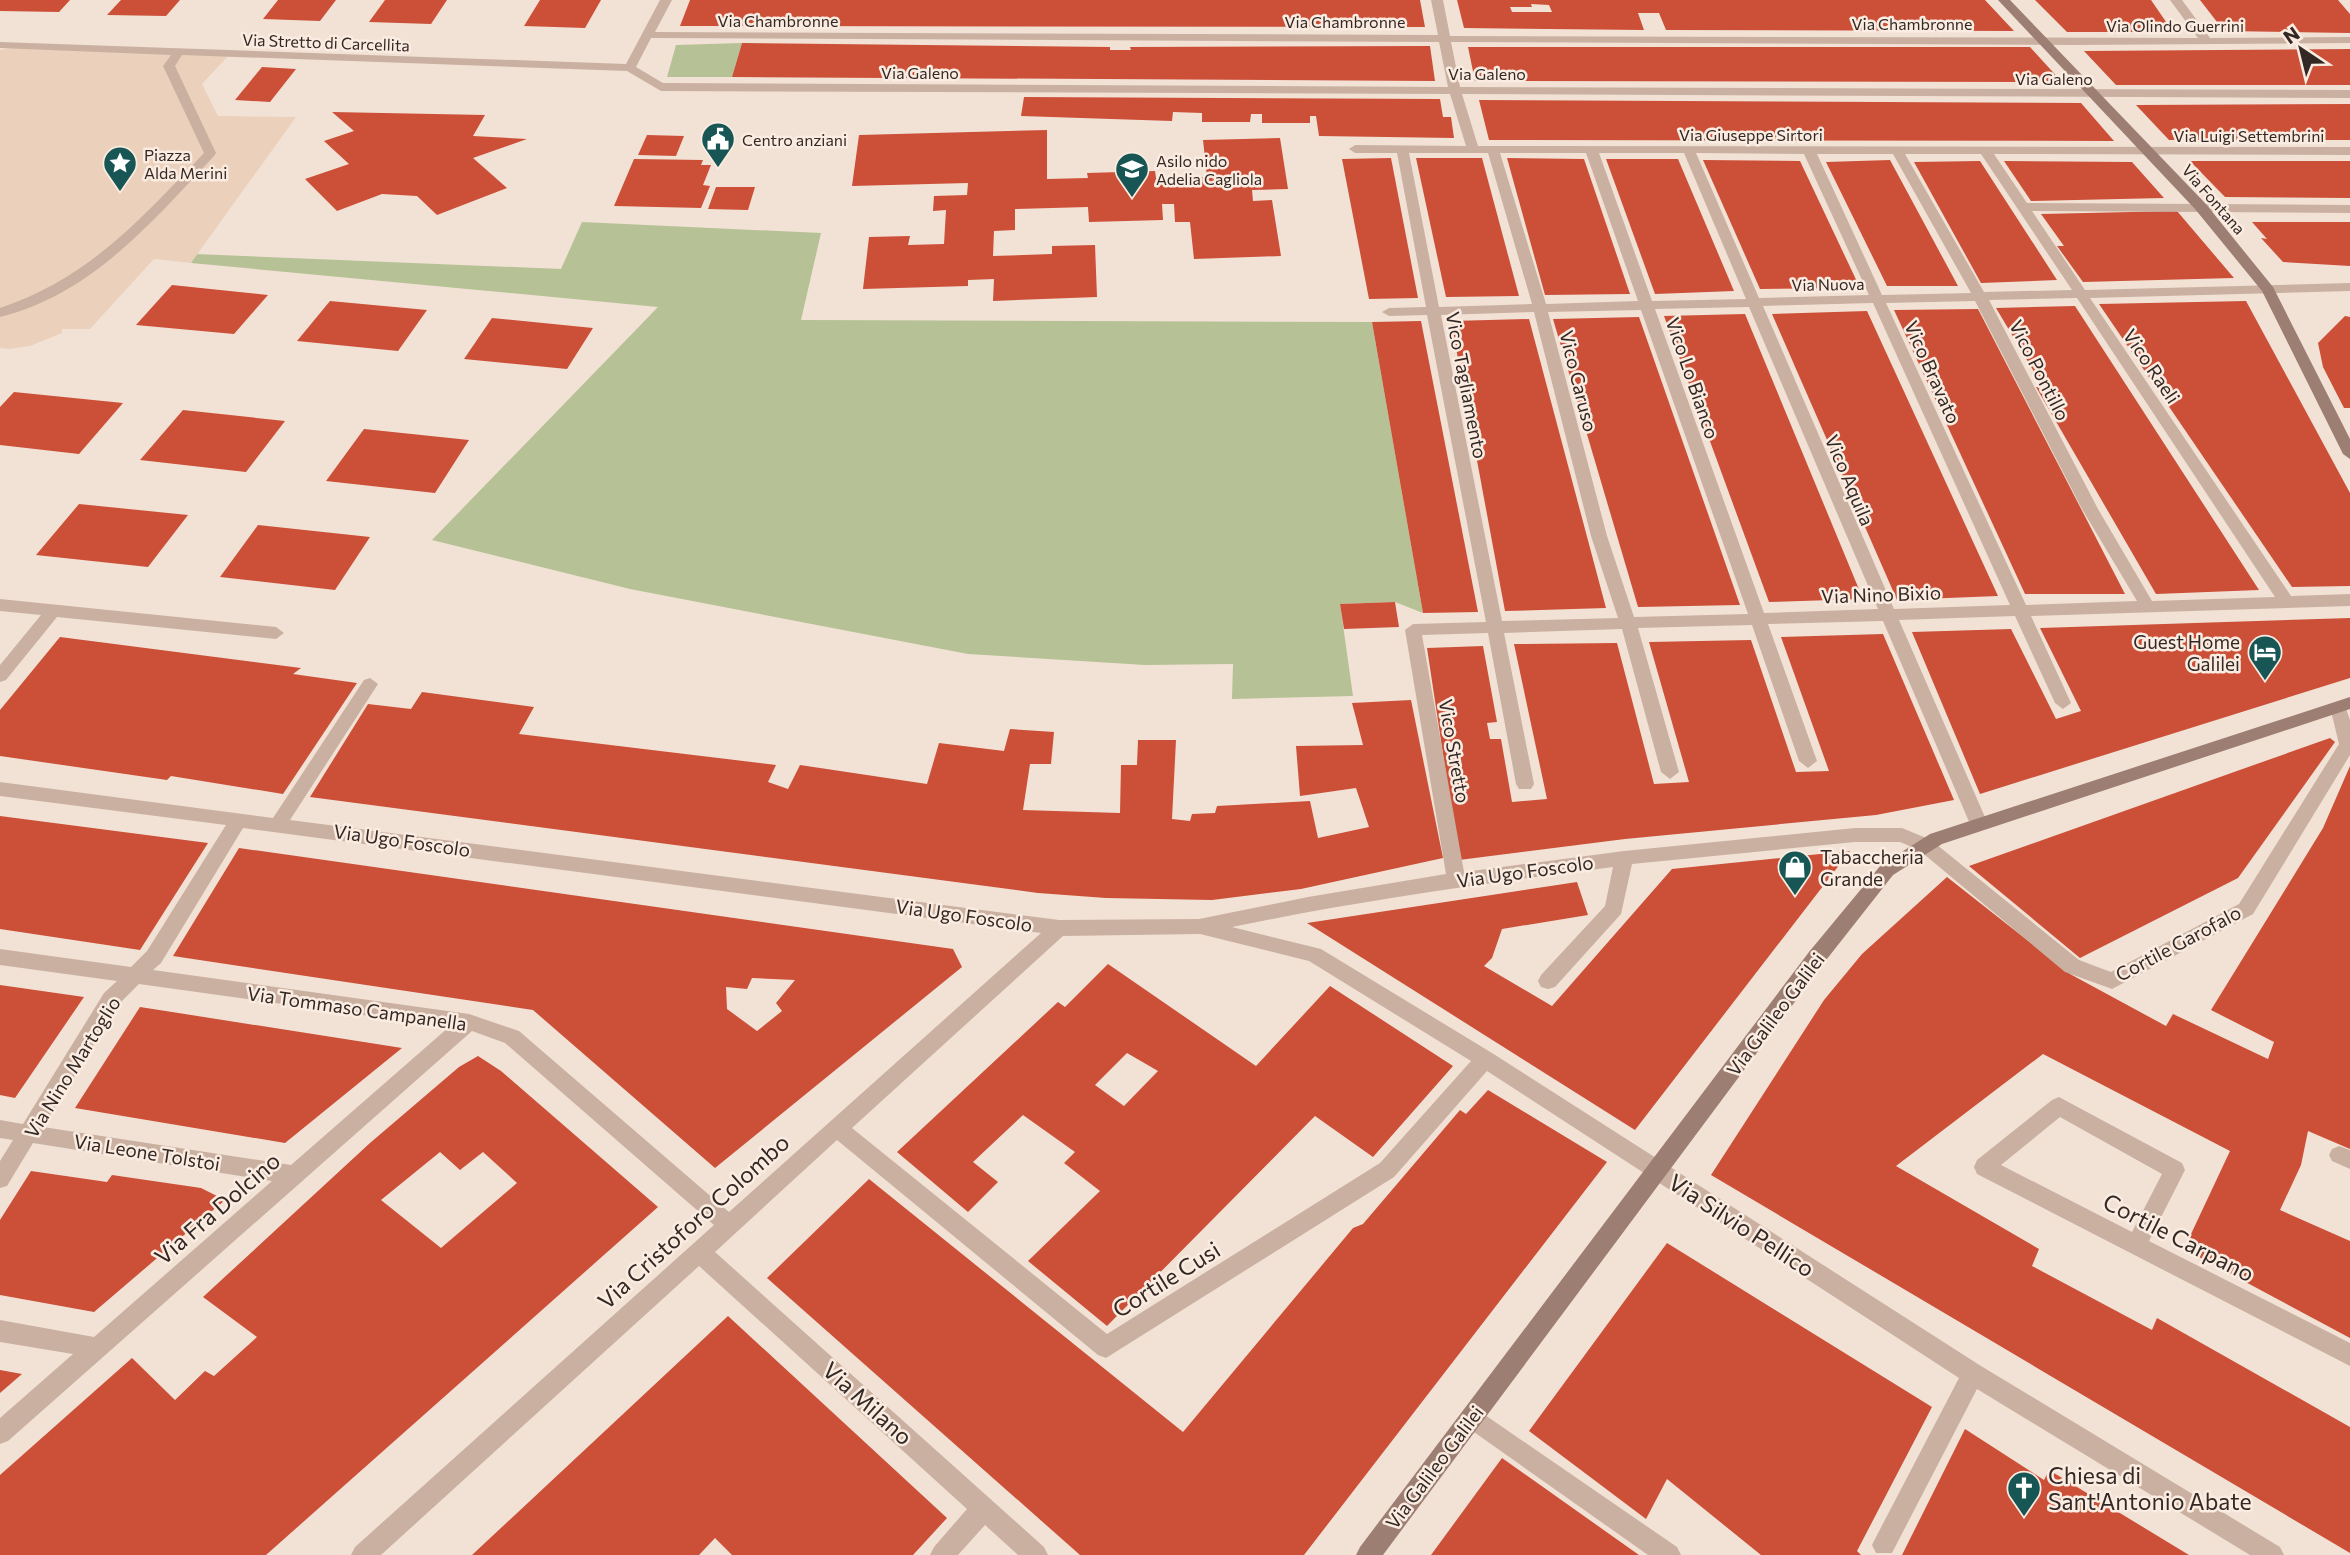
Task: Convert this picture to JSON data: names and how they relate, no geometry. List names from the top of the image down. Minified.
{"streets":{"street":["Via Chambronne","Via Olindo Guerrini","Via Stretto di Carcellita","Via Galeno","Via Giuseppe Sirtori","Via Luigi Settembrini","Via Fontana","Via Nuova","Vico Raeli","Vico Pontillo","Vico Bravato","Vico Lo Bianco","Vico Caruso","Vico Tagliamento","Vico Aquila","Via Nino Bixio","Vico Stretto","Via Ugo Foscolo","Cortile Garofalo","Via Tommaso Campanella","Via Galileo Galilei","Via Nino Martoglio","Via Leone Tolstoi","Via Fra Dolcino","Via Cristoforo Colombo","Via Silvio Pellico","Cortile Carpano","Cortile Cusi","Via Milano"]},"crossings":[["Via Chambronne","Via Olindo Guerrini"],["Via Chambronne","Via Fontana"],["Via Olindo Guerrini","Via Fontana"],["Via Stretto di Carcellita","Via Galeno"],["Via Galeno","Via Fontana"],["Via Giuseppe Sirtori","Via Luigi Settembrini"],["Via Giuseppe Sirtori","Via Fontana"],["Via Giuseppe Sirtori","Vico Raeli"],["Via Giuseppe Sirtori","Vico Pontillo"],["Via Giuseppe Sirtori","Vico Bravato"],["Via Giuseppe Sirtori","Vico Lo Bianco"],["Via Giuseppe Sirtori","Vico Caruso"],["Via Giuseppe Sirtori","Vico Tagliamento"],["Via Giuseppe Sirtori","Vico Aquila"],["Via Luigi Settembrini","Via Fontana"],["Via Fontana","Via Nuova"],["Via Nuova","Vico Raeli"],["Via Nuova","Vico Pontillo"],["Via Nuova","Vico Bravato"],["Via Nuova","Vico Lo Bianco"],["Via Nuova","Vico Caruso"],["Via Nuova","Vico Tagliamento"],["Via Nuova","Vico Aquila"],["Vico Raeli","Via Nino Bixio"],["Vico Pontillo","Via Nino Bixio"],["Vico Bravato","Via Nino Bixio"],["Vico Lo Bianco","Via Nino Bixio"],["Vico Caruso","Via Nino Bixio"],["Vico Tagliamento","Via Nino Bixio"],["Vico Aquila","Via Nino Bixio"],["Vico Aquila","Via Galileo Galilei"],["Via Nino Bixio","Vico Stretto"],["Vico Stretto","Via Ugo Foscolo"],["Via Ugo Foscolo","Cortile Garofalo"],["Via Ugo Foscolo","Via Galileo Galilei"],["Via Ugo Foscolo","Via Nino Martoglio"],["Via Ugo Foscolo","Via Cristoforo Colombo"],["Via Ugo Foscolo","Via Silvio Pellico"],["Cortile Garofalo","Via Galileo Galilei"],["Via Tommaso Campanella","Via Nino Martoglio"],["Via Tommaso Campanella","Via Fra Dolcino"],["Via Tommaso Campanella","Via Cristoforo Colombo"],["Via Galileo Galilei","Via Silvio Pellico"],["Via Nino Martoglio","Via Leone Tolstoi"],["Via Leone Tolstoi","Via Fra Dolcino"],["Via Cristoforo Colombo","Cortile Cusi"],["Via Cristoforo Colombo","Via Milano"],["Via Silvio Pellico","Cortile Cusi"]],"places":{"public building":["Centro anziani"],"place":["Piazza Alda Merini"],"school or university":["Asilo nido Adelia Cagliola"],"hotel":["Guest Home Galilei"],"shop":["Tabaccheria Grande"],"church":["Chiesa di Sant'Antonio Abate"]},"north":"top left"}
